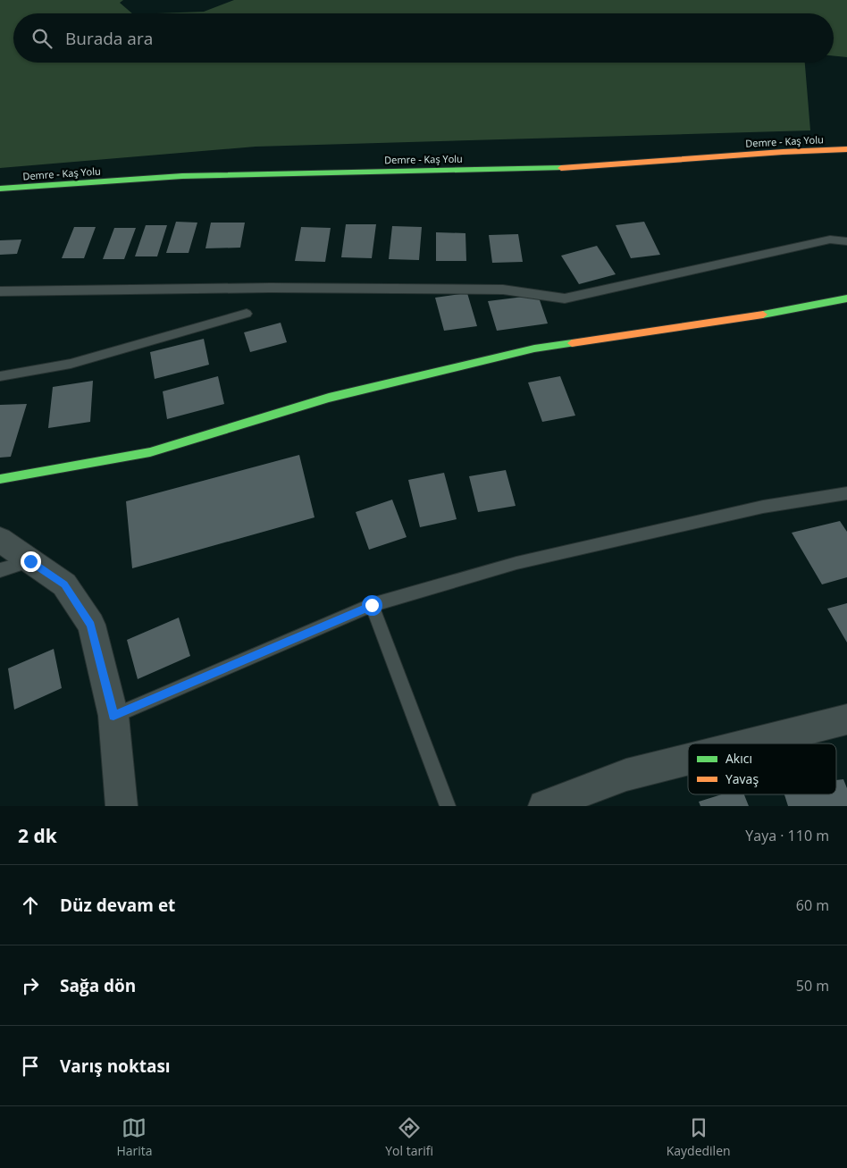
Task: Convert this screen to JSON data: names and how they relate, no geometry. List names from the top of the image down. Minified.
{"streets":{"main road":["Demre - Kaş Yolu"]},"legend":["Akıcı","Yavaş"],"page":{"search":"Burada ara","heading":["2 dk","Yaya · 110 m"],"list":[["Düz devam et","60 m"],["Sağa dön","50 m"],"Varış noktası"],"nav":["Harita","Yol tarifi","Kaydedilen"]}}
